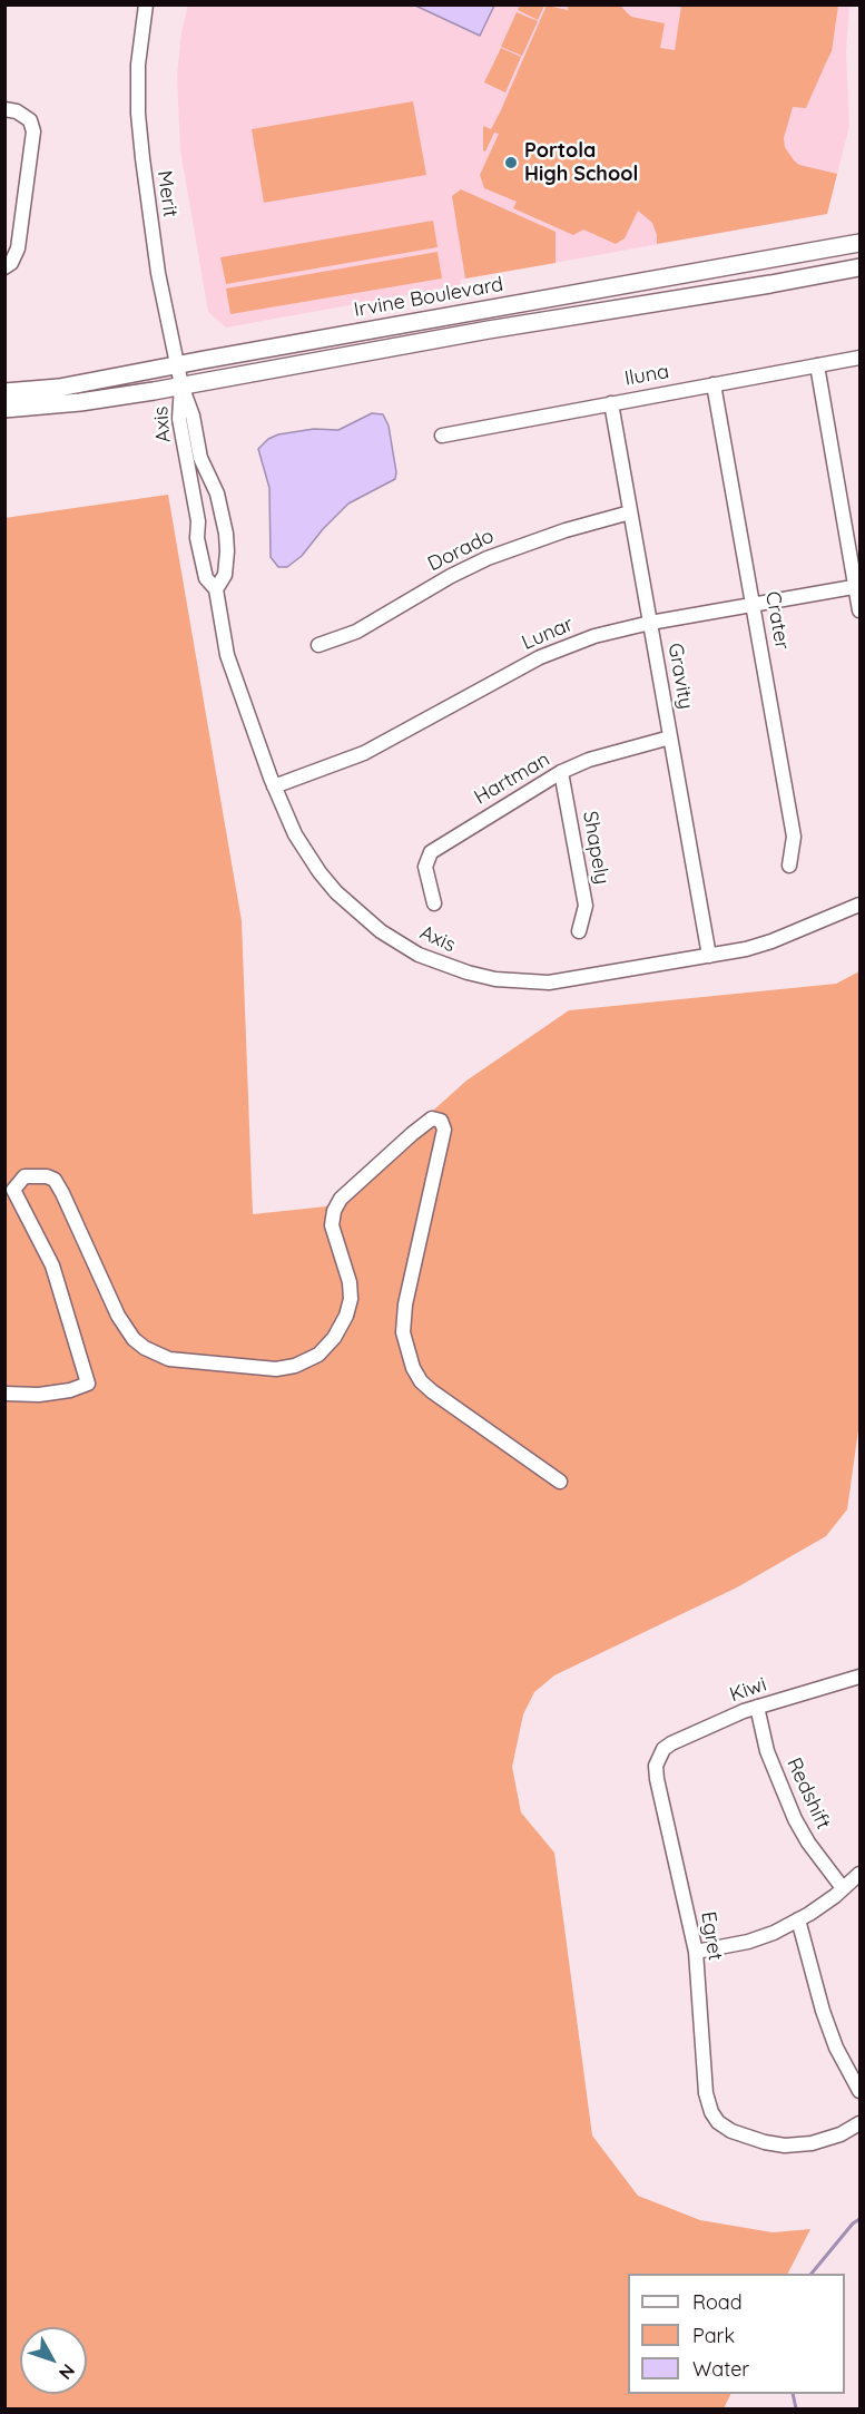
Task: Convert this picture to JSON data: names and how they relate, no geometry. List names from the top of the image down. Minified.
{"streets":{"main road":["Irvine Boulevard"],"street":["Merit","Iluna","Axis","Dorado","Crater","Lunar","Gravity","Hartman","Shapely","Kiwi","Redshift","Egret"]},"crossings":[["Merit","Irvine Boulevard"],["Merit","Axis"],["Iluna","Crater"],["Iluna","Gravity"],["Axis","Lunar"],["Axis","Gravity"],["Dorado","Gravity"],["Crater","Lunar"],["Lunar","Gravity"],["Gravity","Hartman"],["Hartman","Shapely"],["Kiwi","Redshift"],["Kiwi","Egret"]],"places":["Portola High School"],"legend":["Road","Park","Water"],"north":"bottom right"}
